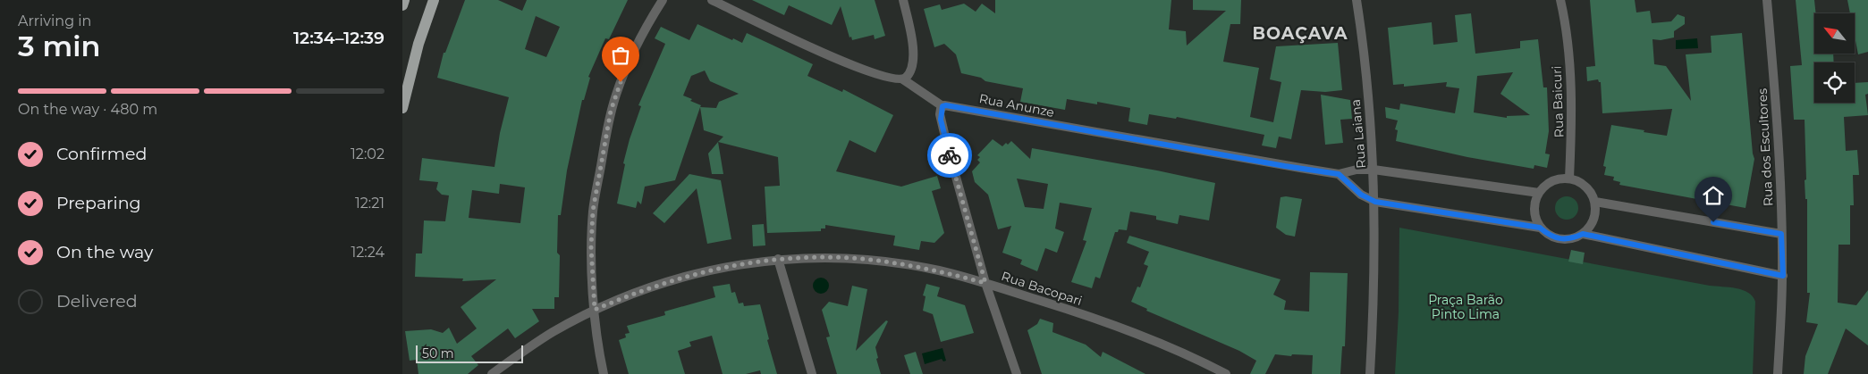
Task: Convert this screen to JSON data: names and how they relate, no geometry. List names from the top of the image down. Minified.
{"streets":{"street":["Rua Baicuri","Rua Anunze","Rua Laiana","Rua dos Escultores","Rua Bacopari"]},"crossings":[["Rua Anunze","Rua Laiana"]],"districts":["BOAÇAVA"],"parks":["Praça Barão Pinto Lima"],"scale_bar":"50 m","north":"top left","page":{"heading":["3 min","Arriving in","12:34–12:39"],"bar":"On the way · 480 m","list":[["Confirmed","12:02"],["Preparing","12:21"],["On the way","12:24"],"Delivered"],"scale":"50 m"}}
